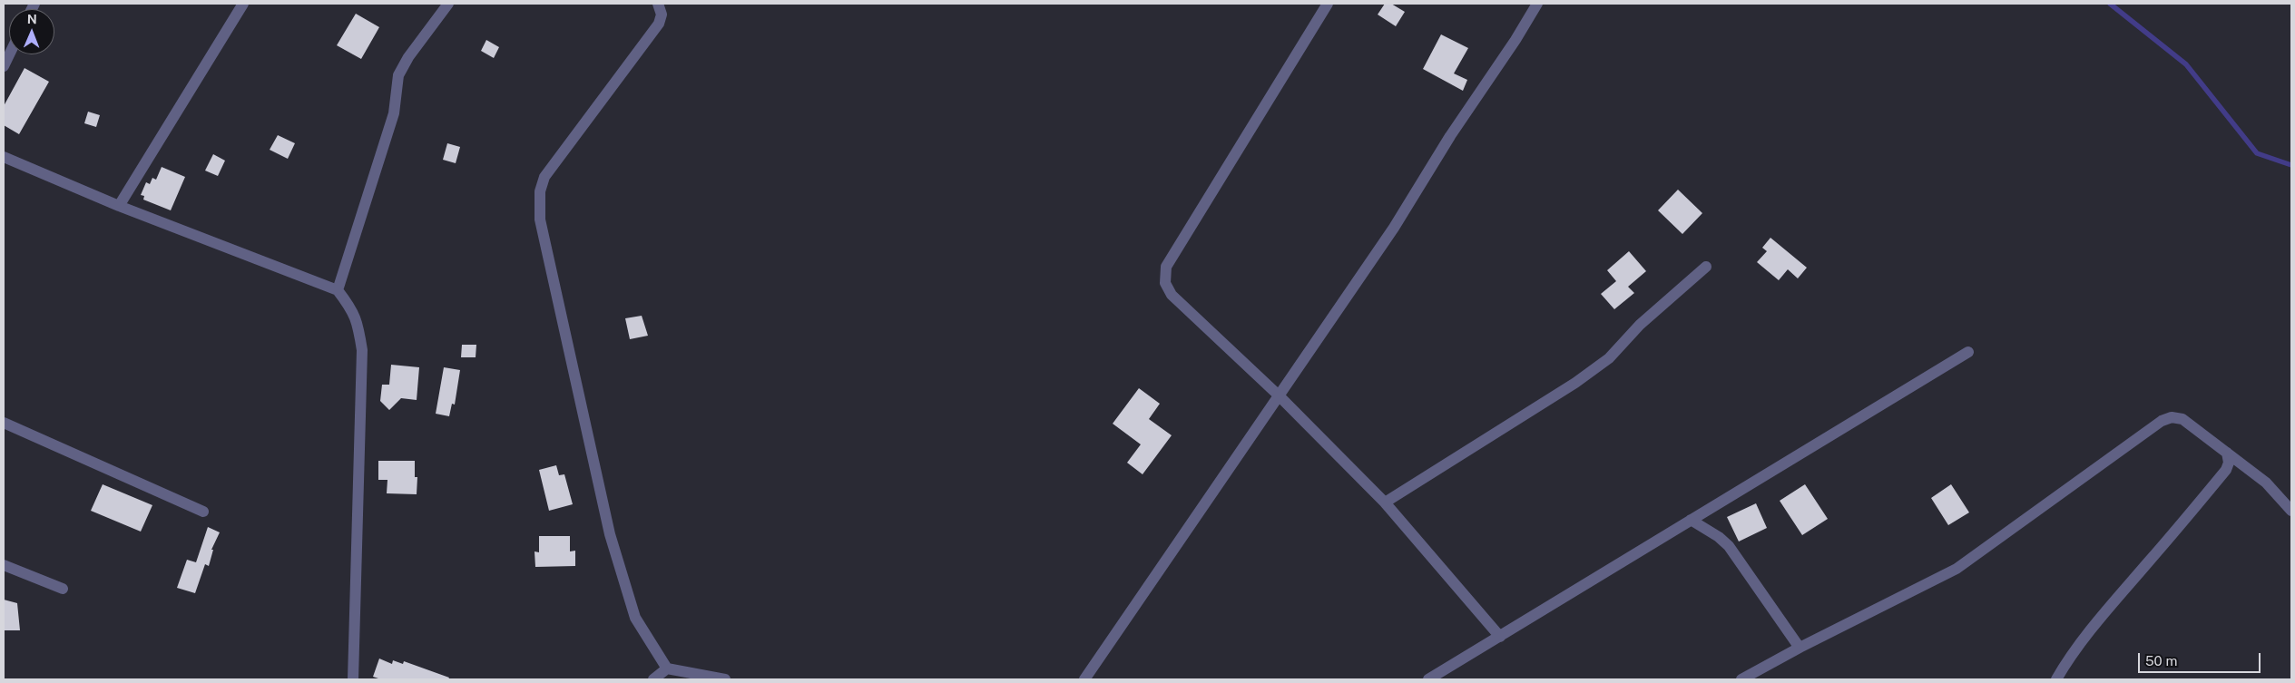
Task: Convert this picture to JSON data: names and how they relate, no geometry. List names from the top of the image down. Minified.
{"scale_bar":"50 m","north":"top"}
